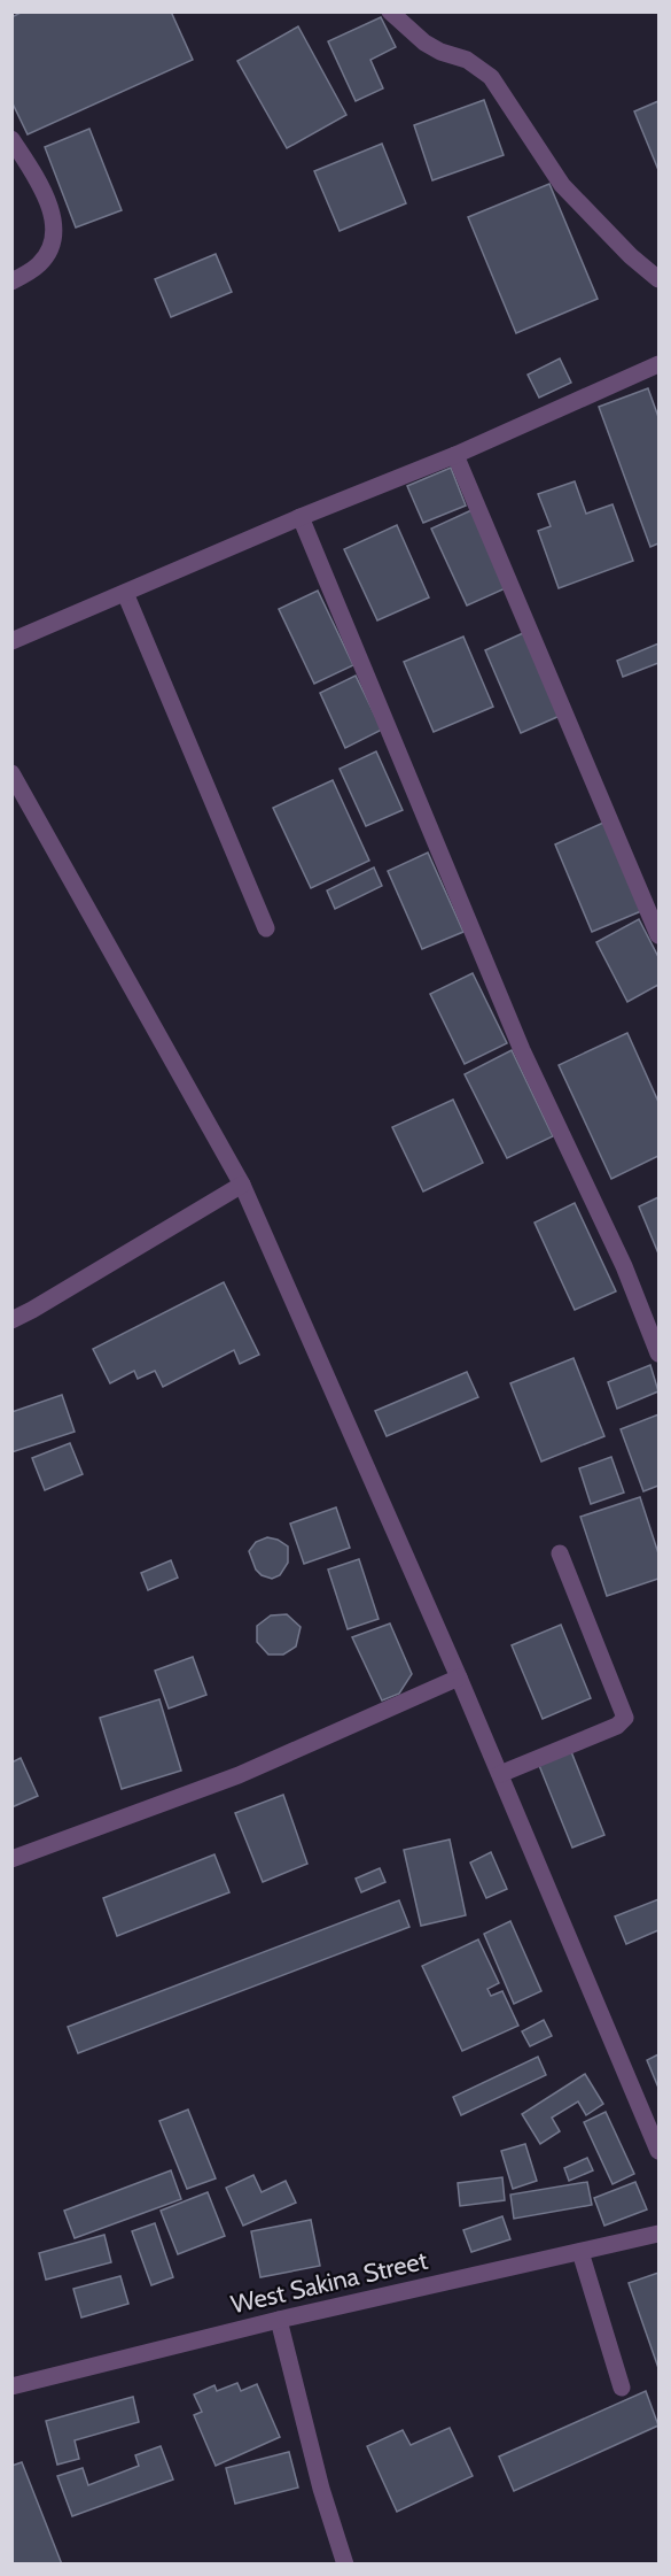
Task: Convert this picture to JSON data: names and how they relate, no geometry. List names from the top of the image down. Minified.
{"streets":{"street":["West Sakina Street"]}}
